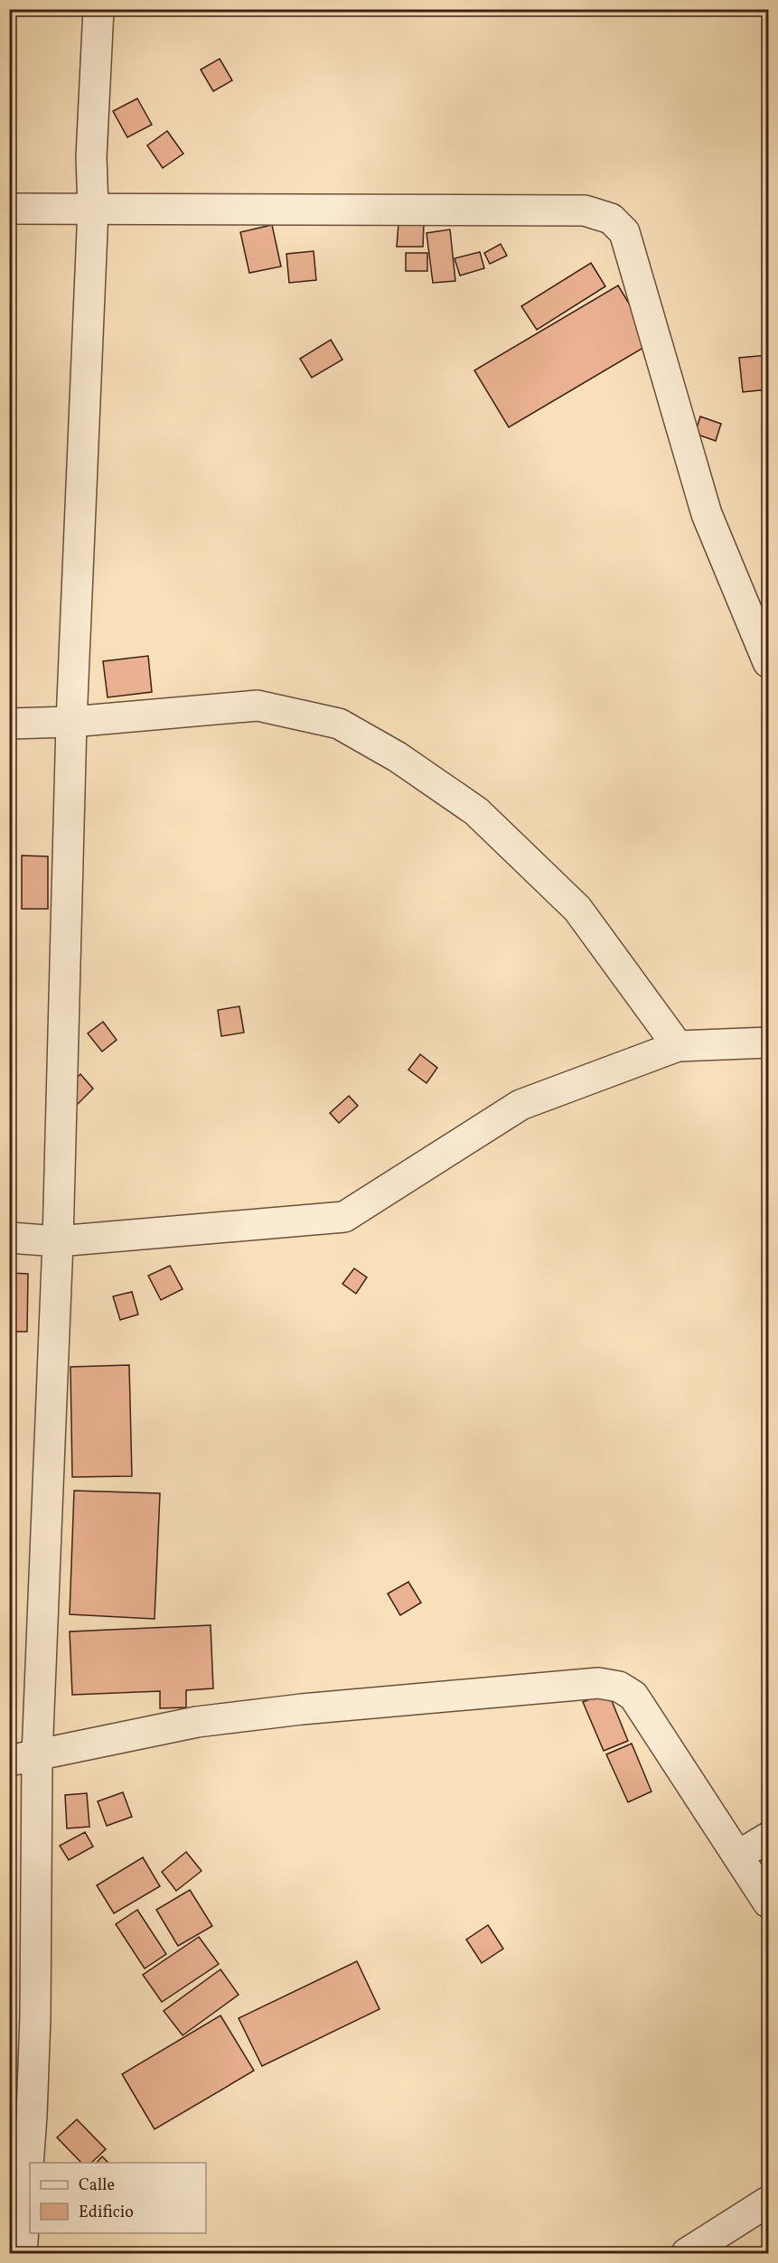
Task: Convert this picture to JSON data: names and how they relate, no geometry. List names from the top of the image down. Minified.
{"legend":["Calle","Edificio"]}
